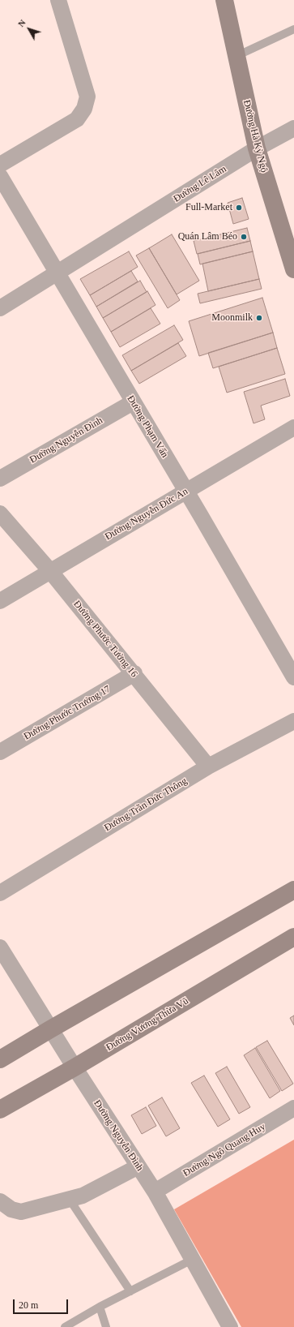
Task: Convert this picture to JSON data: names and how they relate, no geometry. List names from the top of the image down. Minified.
{"streets":{"street":["Đường Hà Kỳ Ngộ","Đường Lê Lâm","Đường Phạm Vấn","Đường Nguyễn Đình","Đường Nguyễn Đức An","Đường Phước Tường 16","Đường Phước Trường 17","Đường Trần Đức Thông","Đường Vương Thừa Vũ","Đường Ngô Quang Huy"]},"crossings":[["Đường Hà Kỳ Ngộ","Đường Lê Lâm"],["Đường Lê Lâm","Đường Phạm Vấn"],["Đường Phạm Vấn","Đường Nguyễn Đình"],["Đường Phạm Vấn","Đường Nguyễn Đức An"],["Đường Nguyễn Đình","Đường Vương Thừa Vũ"],["Đường Nguyễn Đình","Đường Ngô Quang Huy"],["Đường Nguyễn Đức An","Đường Phước Tường 16"],["Đường Phước Tường 16","Đường Phước Trường 17"],["Đường Phước Tường 16","Đường Trần Đức Thông"]],"places":["Full-Market","Quán Lâm Béo","Moonmilk"],"scale_bar":"20 m","north":"top left"}
